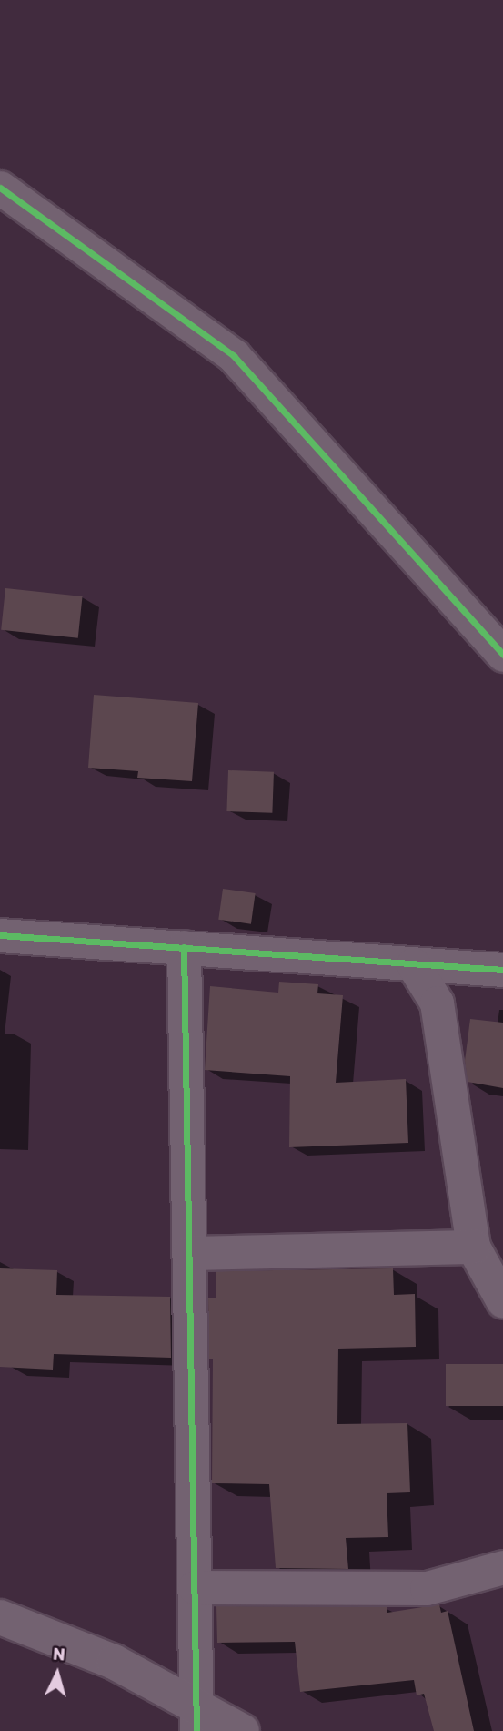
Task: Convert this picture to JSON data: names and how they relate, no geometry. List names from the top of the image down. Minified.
{"north":"top"}
